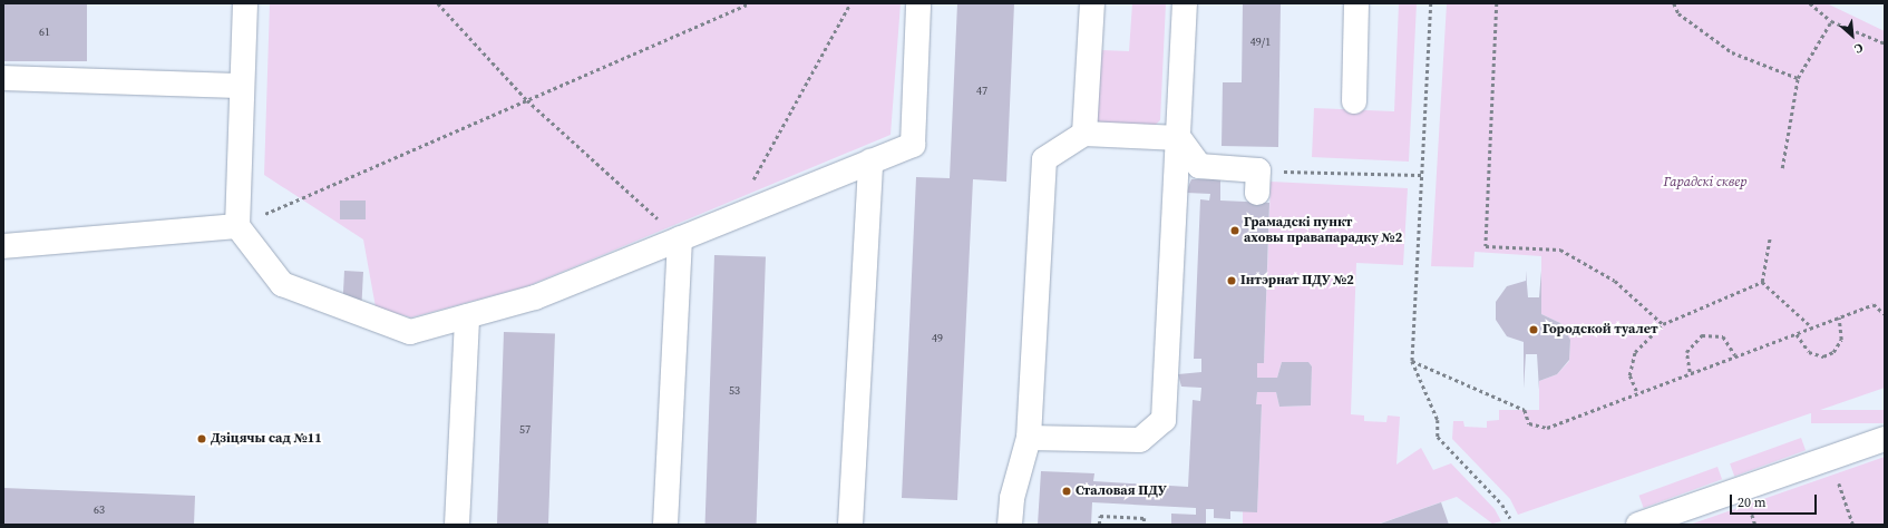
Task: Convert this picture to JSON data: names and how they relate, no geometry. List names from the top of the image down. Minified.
{"parks":["Гарадскі сквер"],"places":["Грамадскі пункт аховы правапарадку №2","Інтэрнат ПДУ №2","Городской туалет","Дзіцячы сад №11","Сталовая ПДУ"],"house_numbers":["61","49/1","47","49","53","57","63"],"scale_bar":"20 m","north":"bottom right"}
